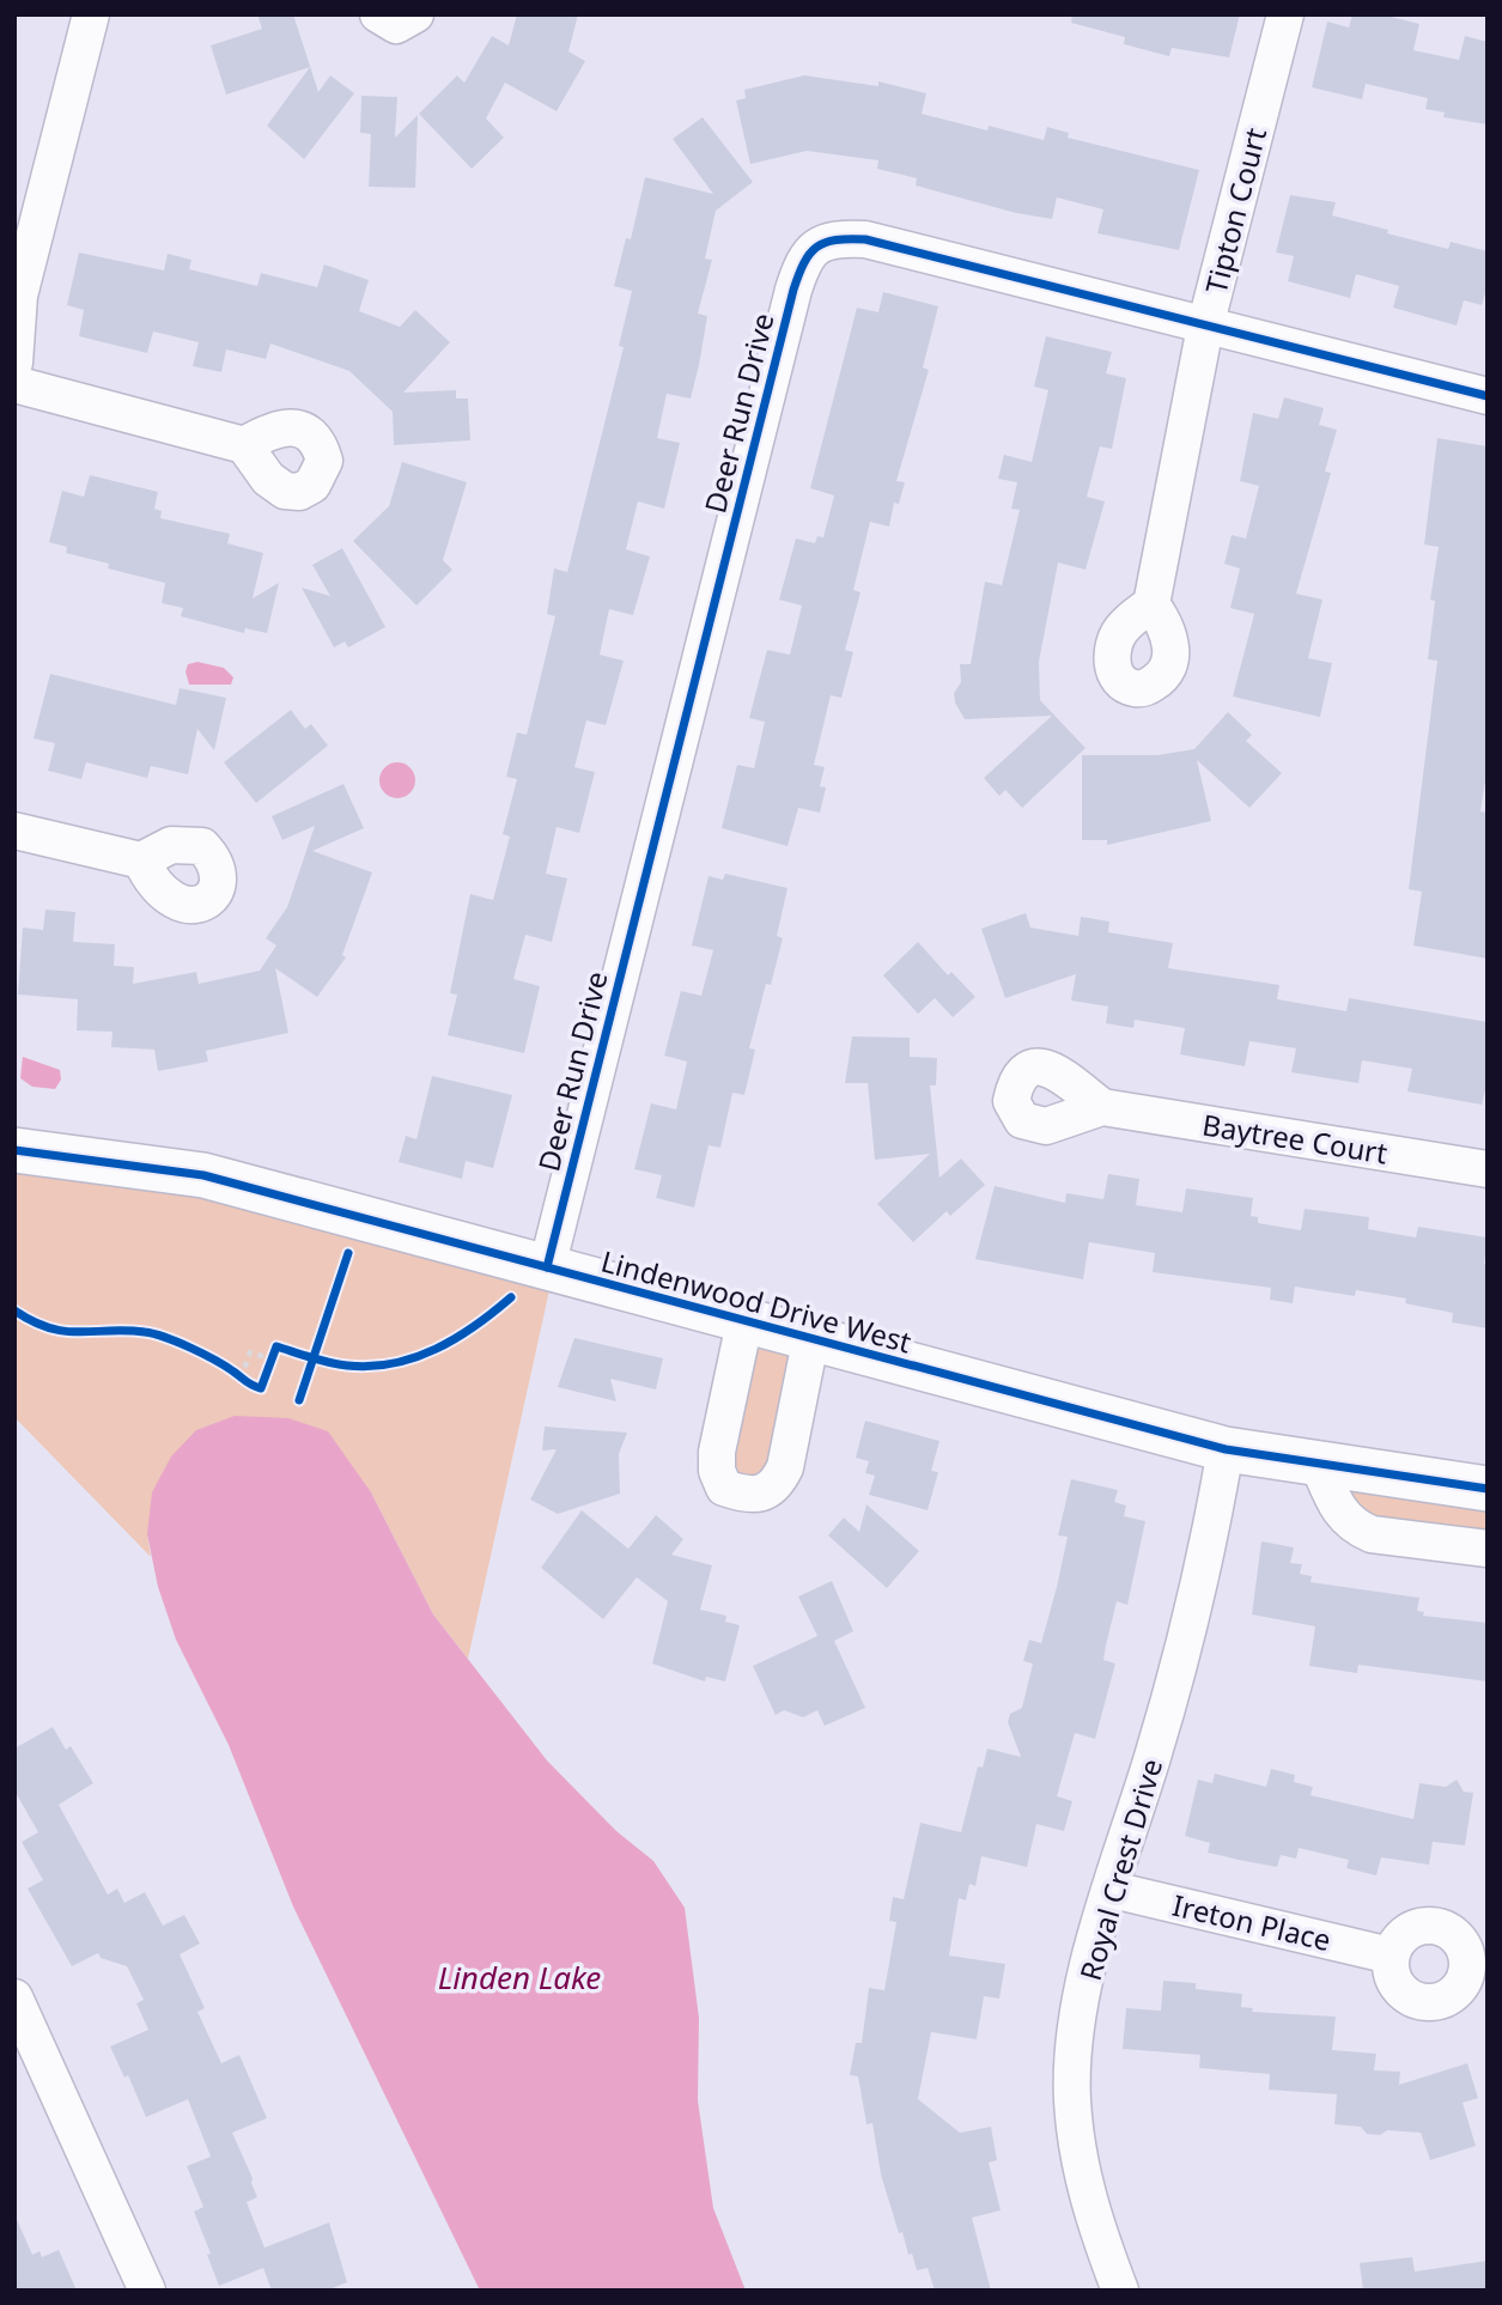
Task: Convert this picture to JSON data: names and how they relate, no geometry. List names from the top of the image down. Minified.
{"streets":{"street":["Tipton Court","Deer Run Drive","Baytree Court","Lindenwood Drive West","Royal Crest Drive","Ireton Place"]},"crossings":[["Tipton Court","Deer Run Drive"],["Deer Run Drive","Lindenwood Drive West"],["Lindenwood Drive West","Royal Crest Drive"],["Royal Crest Drive","Ireton Place"]],"water":["Linden Lake"]}
